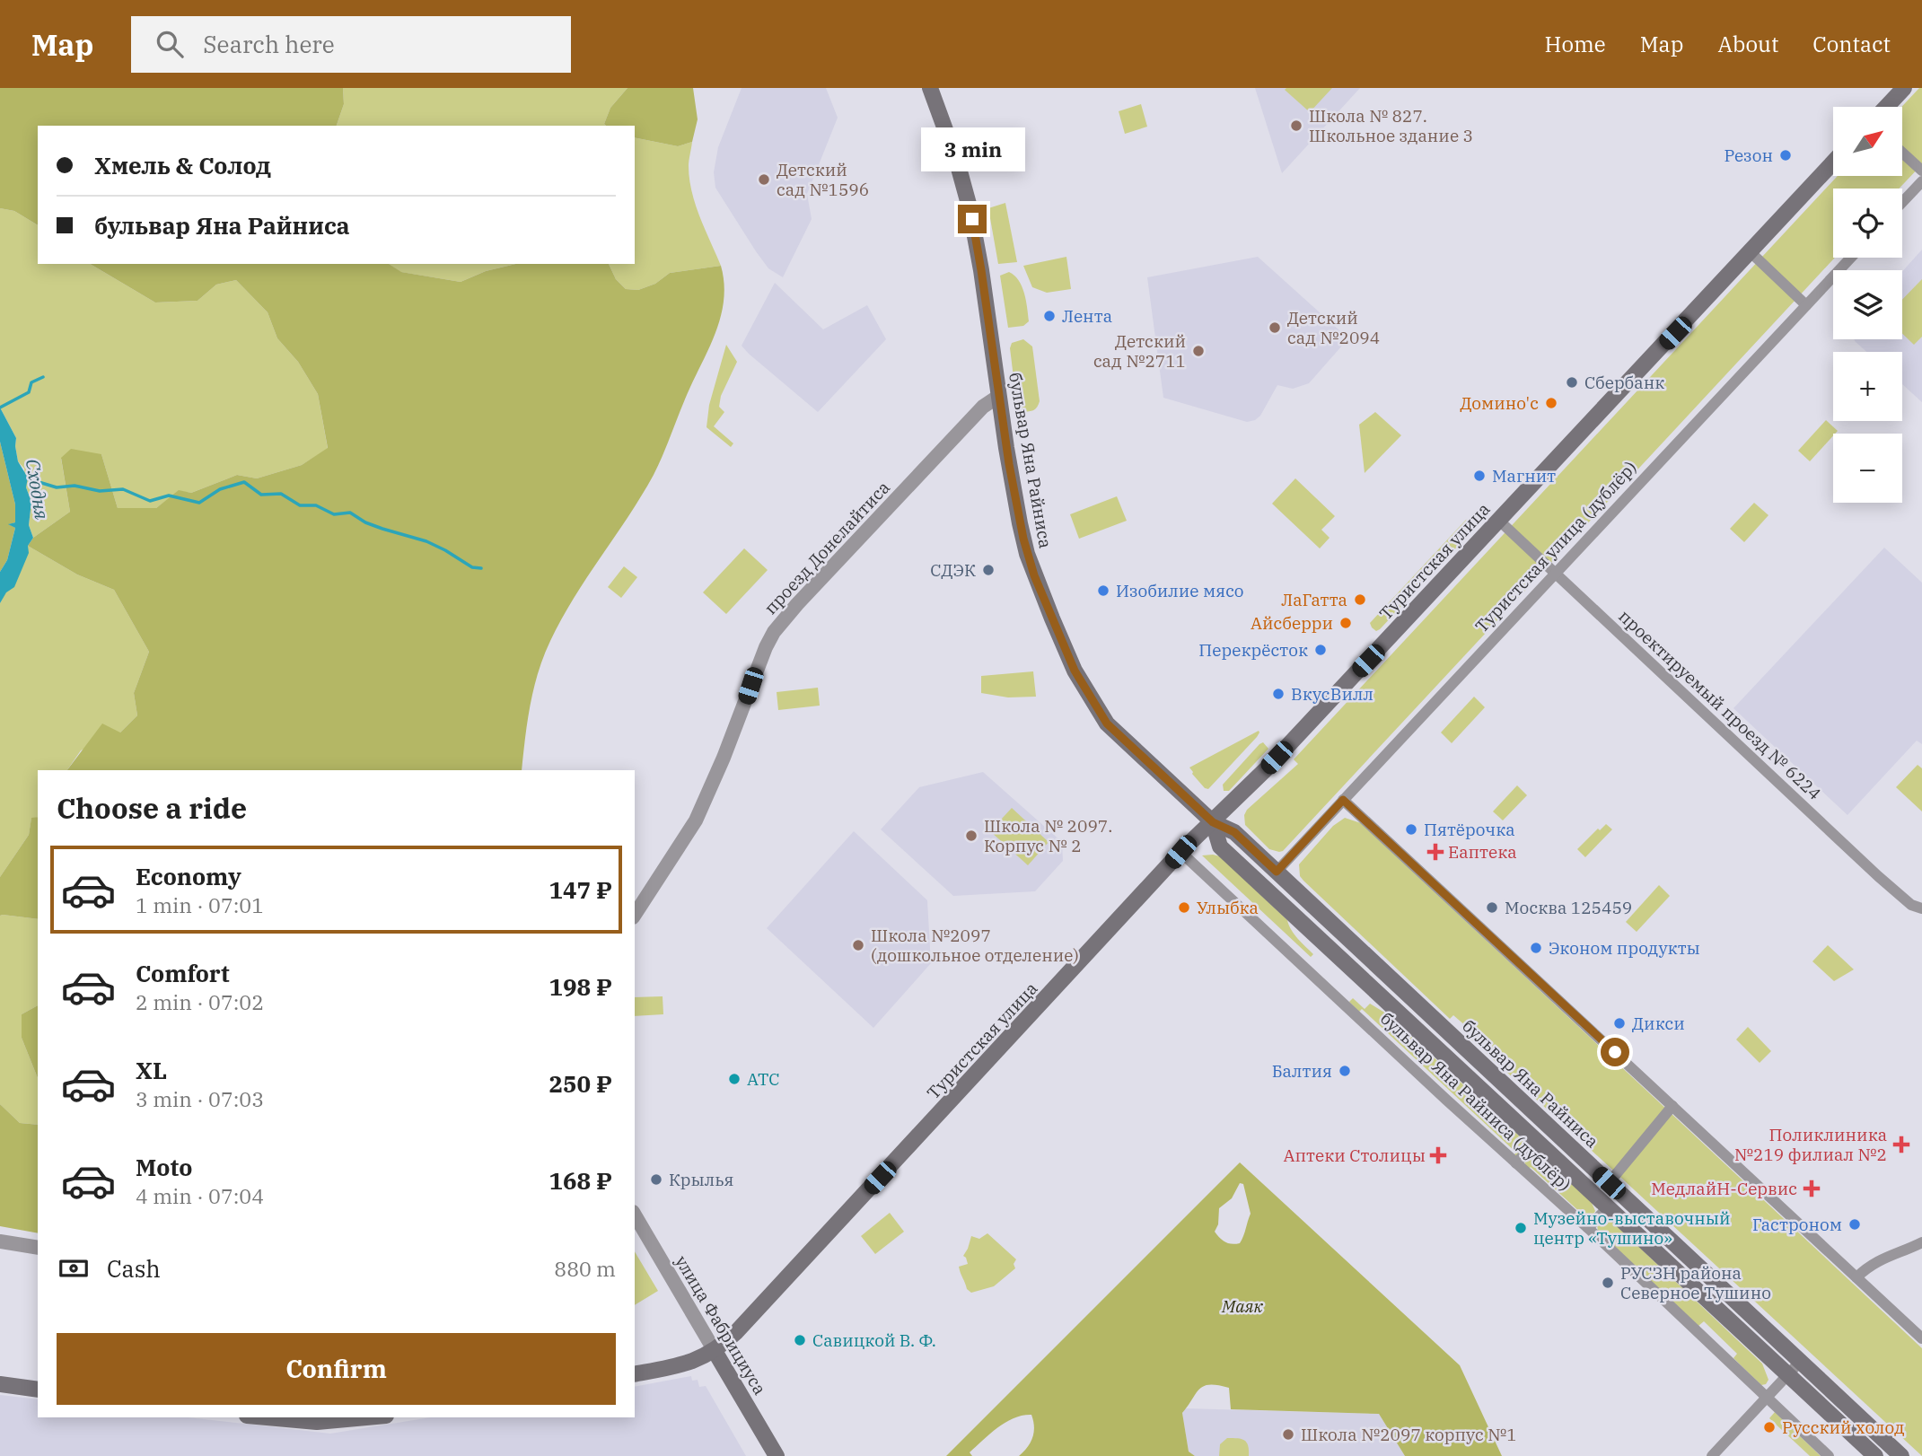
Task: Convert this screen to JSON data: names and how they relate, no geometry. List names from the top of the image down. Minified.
{"streets":{"main road":["бульвар Яна Райниса","Туристская улица","улица Фабрициуса"],"street":["Туристская улица (дублёр)","проезд Донелайтиса","проектируемый проезд № 6224","бульвар Яна Райниса (дублёр)"]},"crossings":[["бульвар Яна Райниса","Туристская улица (дублёр)"],["бульвар Яна Райниса","проезд Донелайтиса"],["бульвар Яна Райниса","Туристская улица"],["Туристская улица (дублёр)","проектируемый проезд № 6224"],["Туристская улица","проектируемый проезд № 6224"],["Туристская улица","бульвар Яна Райниса (дублёр)"],["Туристская улица","улица Фабрициуса"]],"water":["Сходня"],"parks":["Маяк"],"places":{"other":["Школа № 827. Школьное здание 3","Резон","Детский сад №1596","Лента","Детский сад №2094","Детский сад №2711","Сбербанк","Домино'c","Магнит","СДЭК","Изобилие мясо","ЛаГатта","Айсберри","Перекрёсток","ВкусВилл","Пятёрочка","Школа № 2097. Корпус № 2","Улыбка","Москва 125459","Школа №2097 (дошкольное отделение)","Эконом продукты","Дикси","Балтия","АТС","Крылья","Гастроном","Музейно-выставочный центр «Тушино»","РУСЗН района Северное Тушино","Савицкой В. Ф.","Русский холод","Школа №2097 корпус №1"],"health":["Еаптека","Поликлиника №219 филиал №2","Аптеки Столицы","МедлайН-Сервис"]},"north":"top right","page":{"header":"Map","search":"Search here","nav":["Home","Map","About","Contact"],"map_buttons":["+","−"],"banner":["Хмель & Солод","бульвар Яна Райниса"],"bubble":"3 min","heading":"Choose a ride","list":[{"name":"Economy","note":"1 min · 07:01","value":"147 ₽"},{"name":"Comfort","note":"2 min · 07:02","value":"198 ₽"},{"name":"XL","note":"3 min · 07:03","value":"250 ₽"},{"name":"Moto","note":"4 min · 07:04","value":"168 ₽"}],"pay":["Cash","880 m"],"buttons":"Confirm"}}
